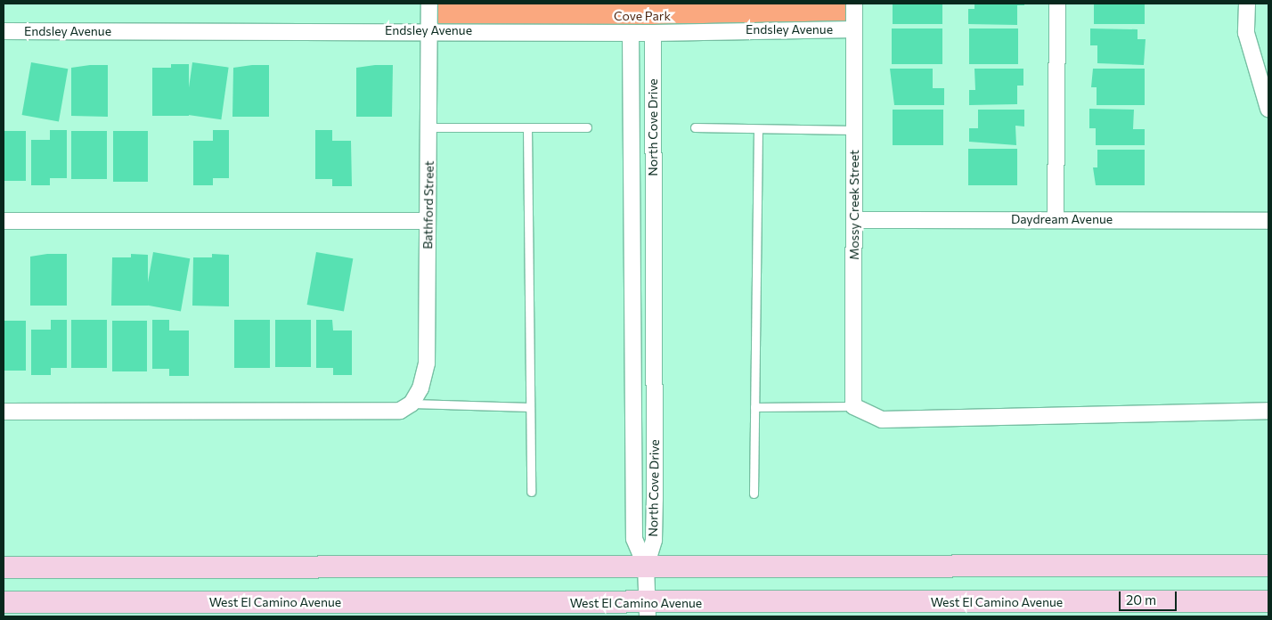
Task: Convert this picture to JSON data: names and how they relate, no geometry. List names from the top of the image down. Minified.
{"streets":{"main road":["West El Camino Avenue"],"street":["Endsley Avenue","North Cove Drive","Bathford Street","Mossy Creek Street","Daydream Avenue"]},"crossings":[["Endsley Avenue","North Cove Drive"],["Endsley Avenue","Bathford Street"],["Endsley Avenue","Mossy Creek Street"],["Mossy Creek Street","Daydream Avenue"]],"parks":["Cove Park"],"scale_bar":"20 m"}
